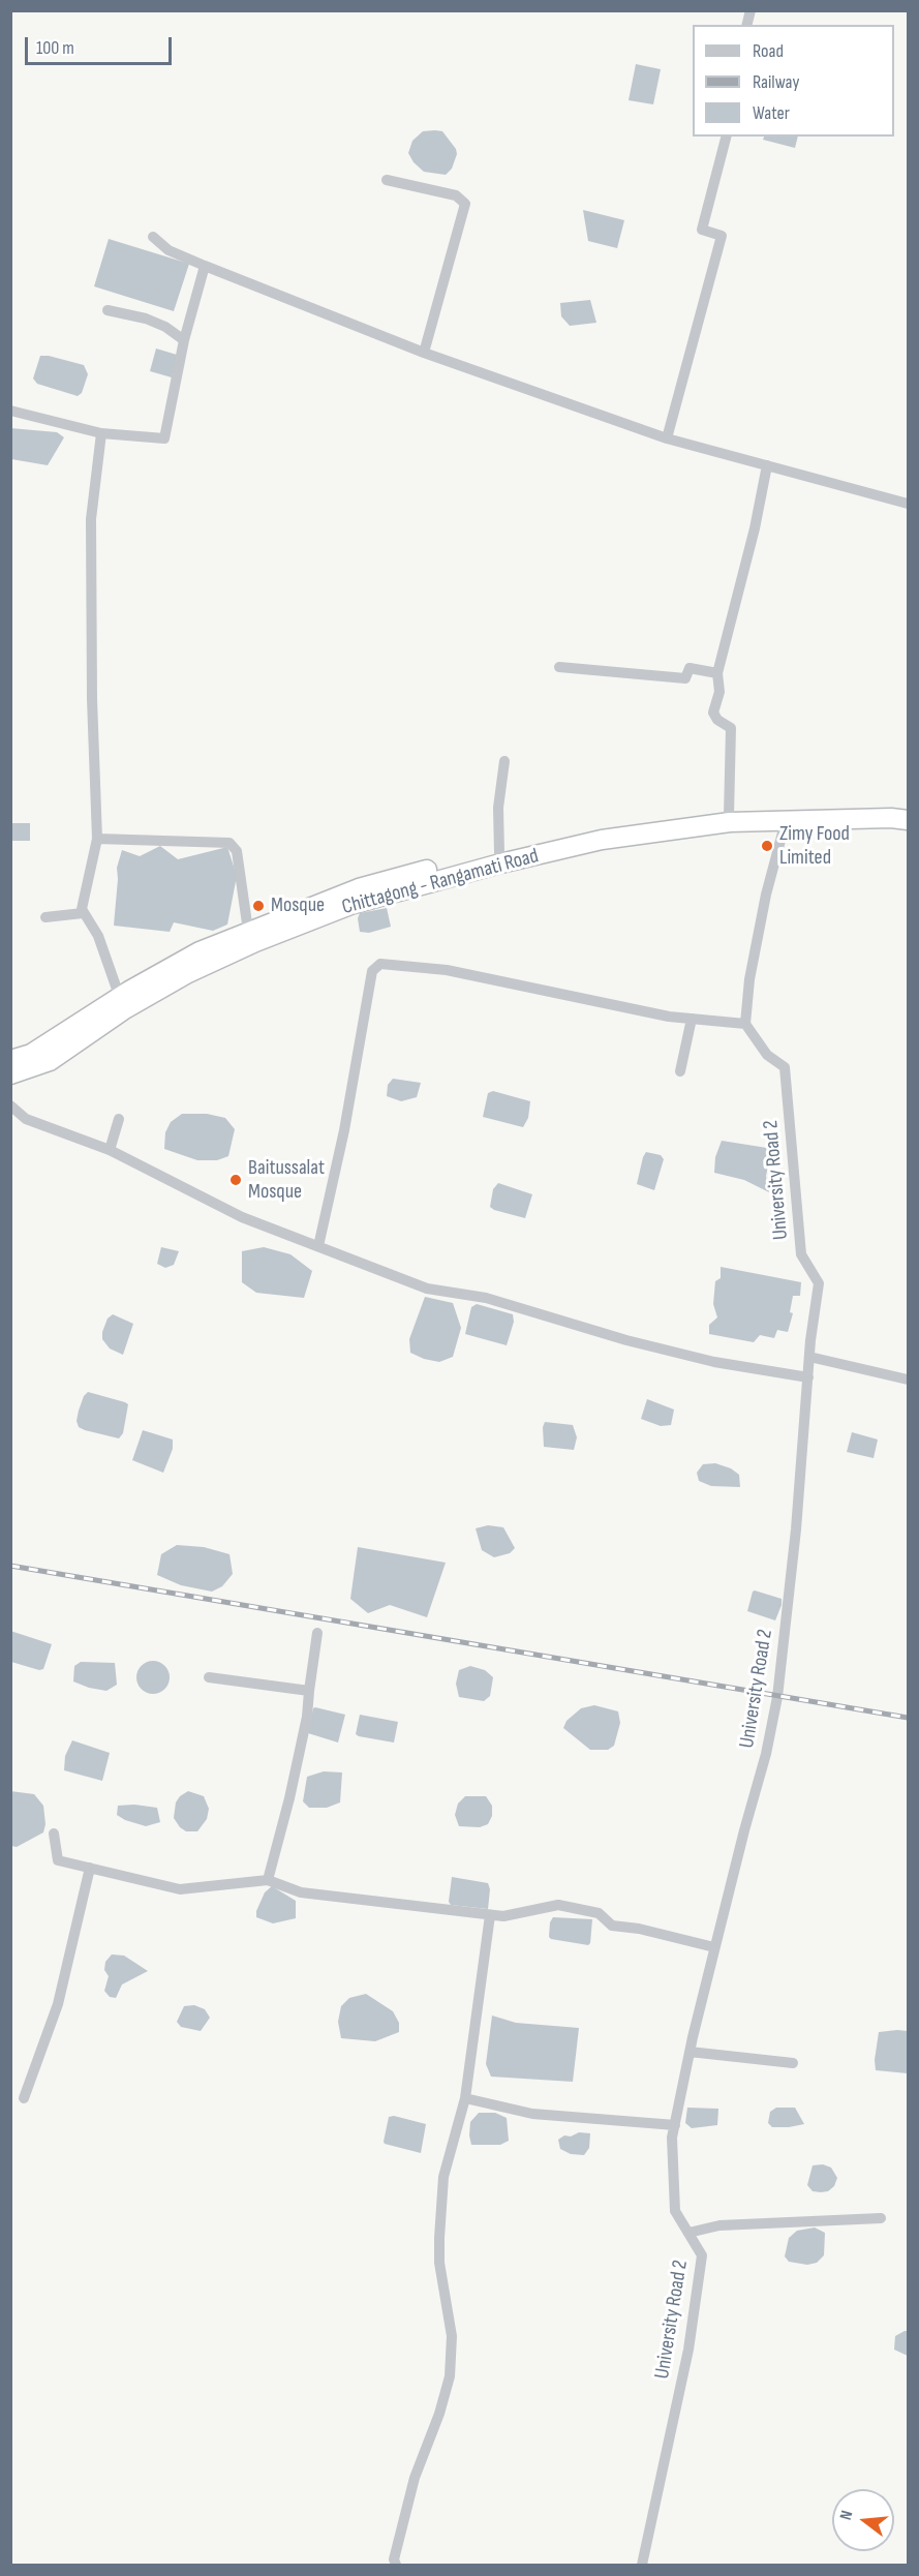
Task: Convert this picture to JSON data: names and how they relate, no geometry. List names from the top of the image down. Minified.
{"streets":{"highway":["Chittagong - Rangamati Road"],"street":["University Road 2"]},"places":["Zimy Food Limited","Mosque","Baitussalat Mosque"],"legend":["Road","Railway","Water"],"scale_bar":"100 m","north":"left"}
